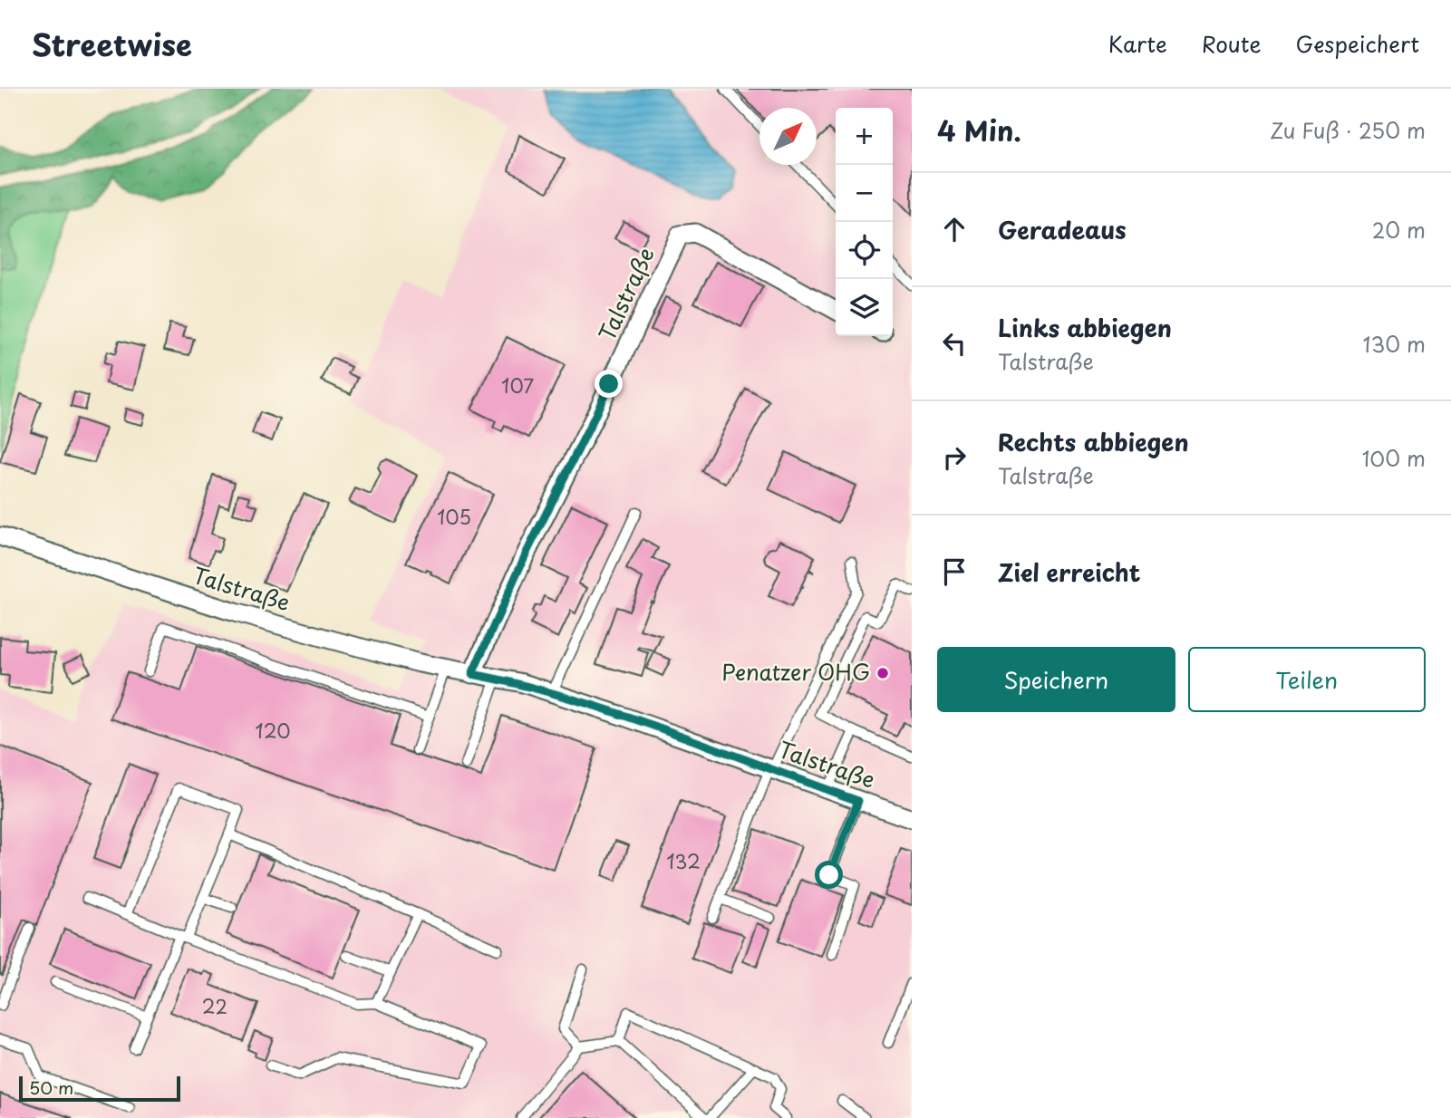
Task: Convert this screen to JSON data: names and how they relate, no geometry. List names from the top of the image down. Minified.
{"streets":{"street":["Talstraße"]},"places":["Penatzer OHG"],"house_numbers":["107","105","120","132","22"],"scale_bar":"50 m","north":"top right","page":{"header":"Streetwise","nav":["Karte","Route","Gespeichert"],"heading":["4 Min.","Zu Fuß · 250 m"],"map_buttons":["+","−"],"list":[["Geradeaus","20 m"],["Links abbiegen","Talstraße","130 m"],["Rechts abbiegen","Talstraße","100 m"],"Ziel erreicht"],"buttons":["Speichern","Teilen"],"scale":"50 m"}}
